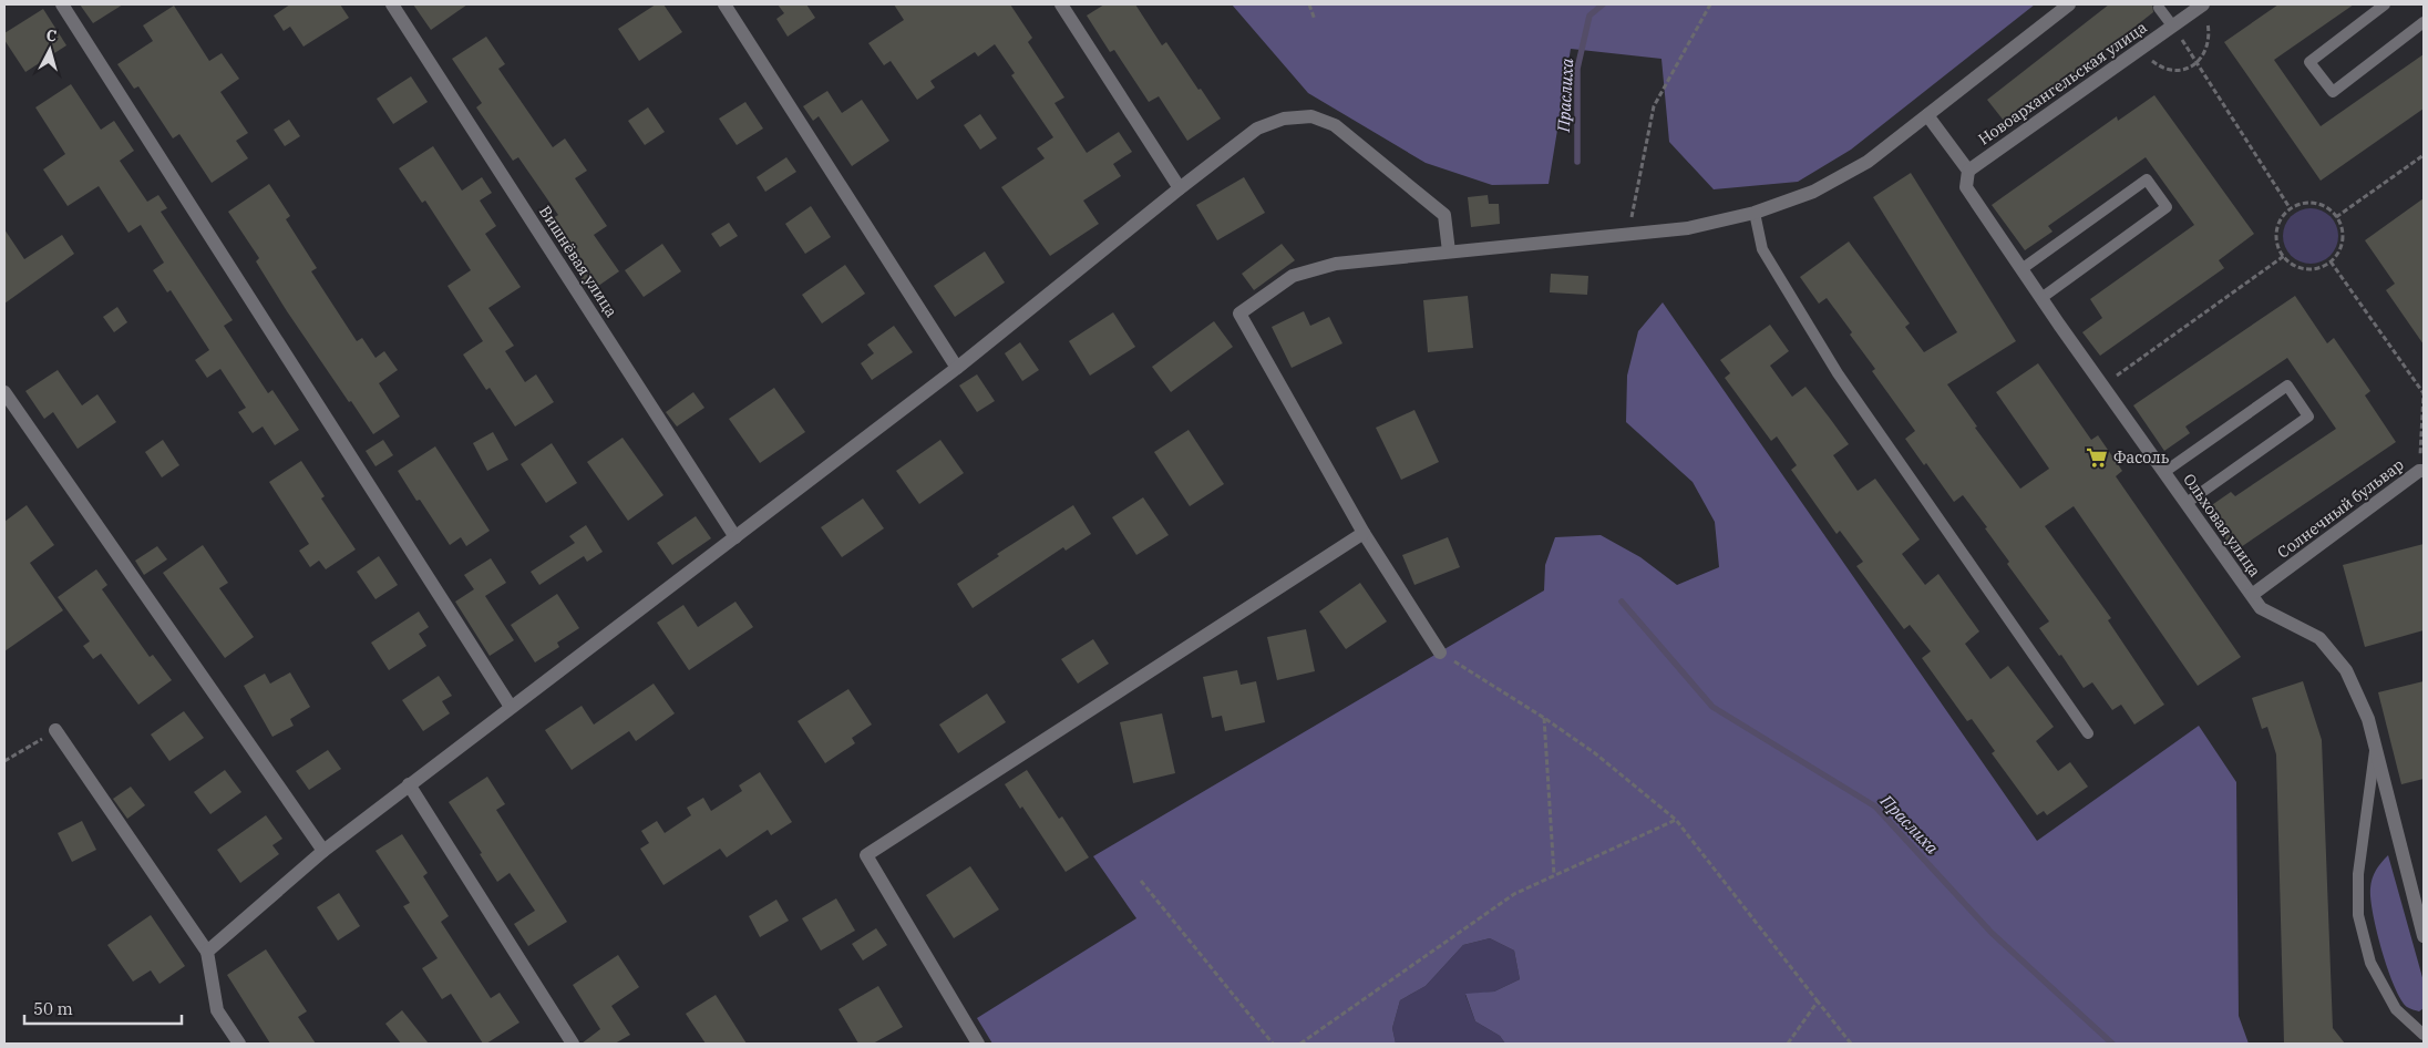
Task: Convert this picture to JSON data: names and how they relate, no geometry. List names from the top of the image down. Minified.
{"streets":{"street":["Новоархангельская улица","Вишнёвая улица","Солнечный бульвар","Ольховая улица"]},"crossings":[["Новоархангельская улица","Ольховая улица"],["Солнечный бульвар","Ольховая улица"]],"water":["Праслиха"],"places":{"supermarket":["Фасоль"]},"scale_bar":"50 m","north":"top"}
